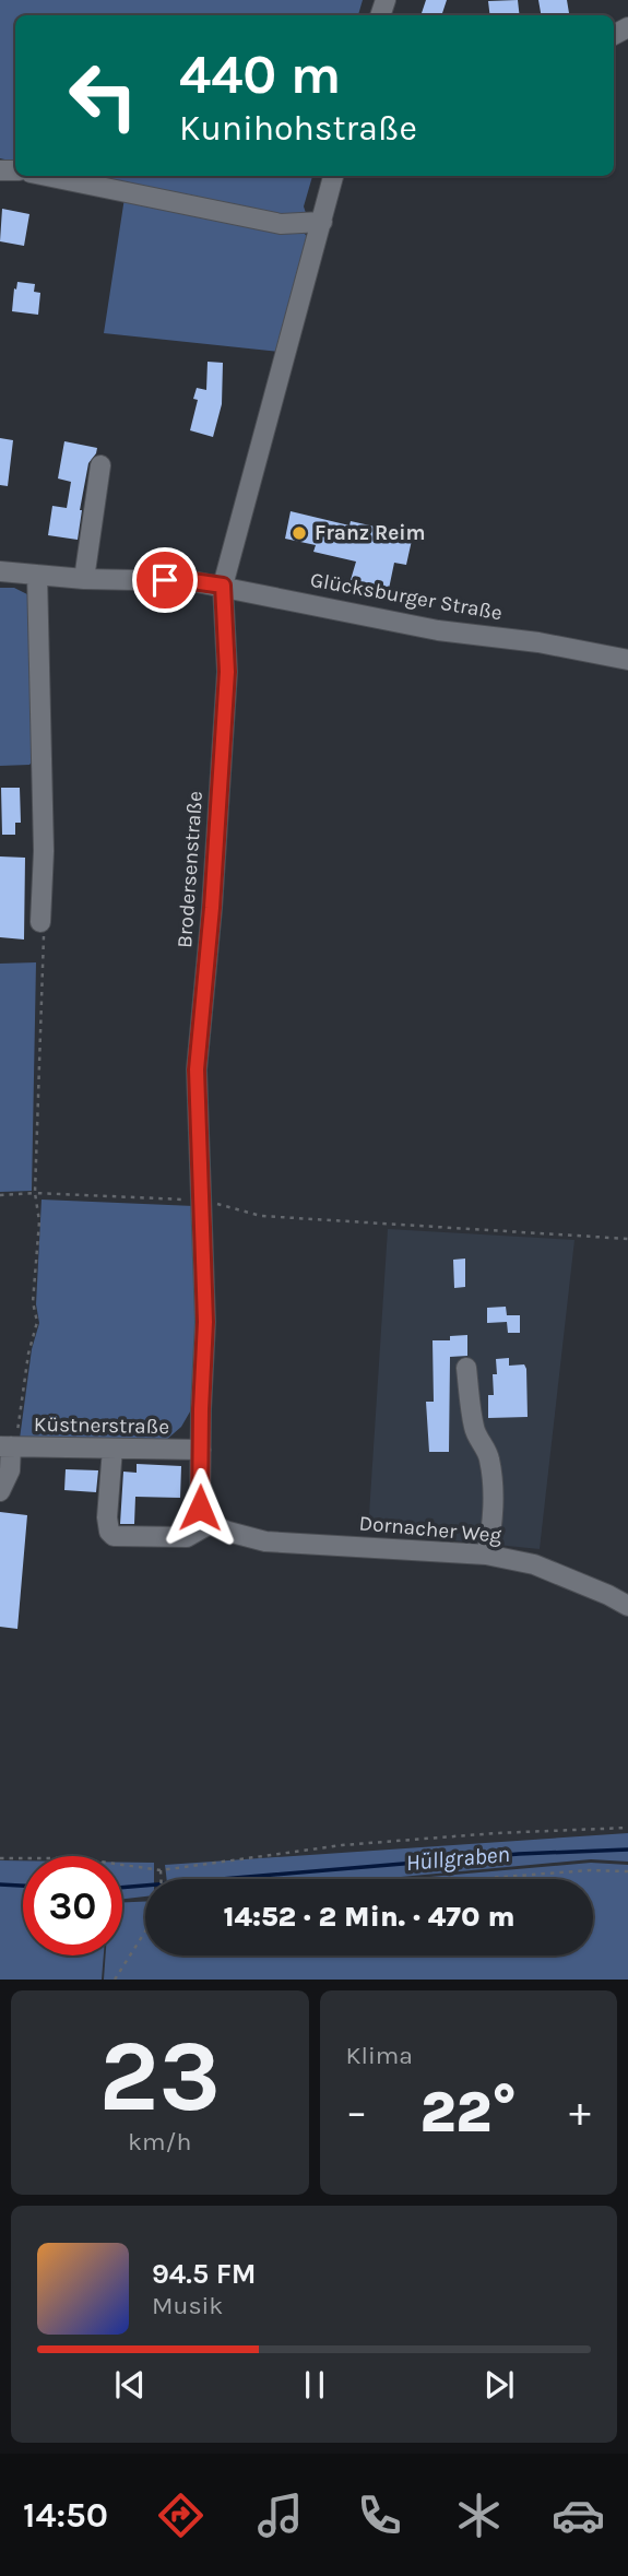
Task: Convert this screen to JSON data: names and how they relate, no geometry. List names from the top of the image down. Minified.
{"streets":{"street":["Glücksburger Straße","Brodersenstraße","Küstnerstraße","Dornacher Weg"]},"crossings":[["Glücksburger Straße","Brodersenstraße"],["Brodersenstraße","Küstnerstraße"],["Brodersenstraße","Dornacher Weg"]],"water":["Hüllgraben"],"places":["Franz Reim"],"page":{"turn":["440 m","Kunihohstraße"],"limit":"30","trip":"14:52 · 2 Min. · 470 m","tile":[["23","km/h"],"Klima"],"heat":["−","22°","+"],"song":["94.5 FM","Musik"],"tabs":"14:50"}}
